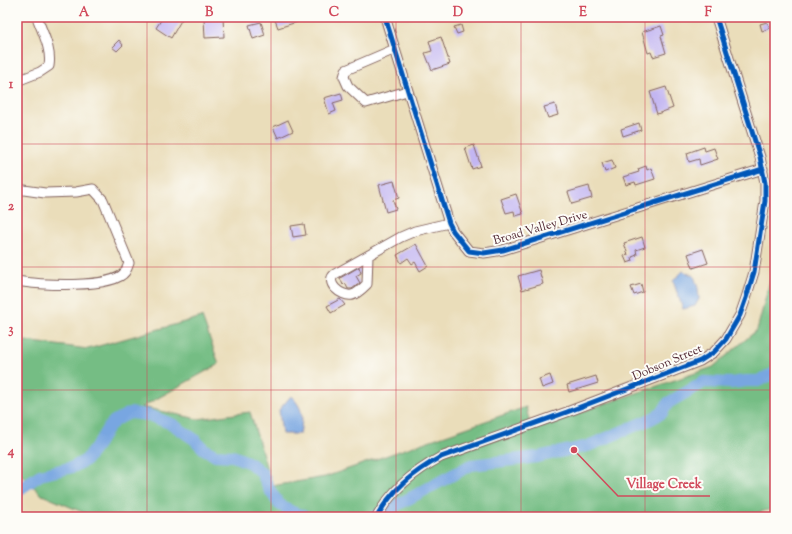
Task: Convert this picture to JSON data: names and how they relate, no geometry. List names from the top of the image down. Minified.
{"streets":{"street":["Broad Valley Drive","Dobson Street"]},"crossings":[["Broad Valley Drive","Dobson Street"]],"places":["Village Creek"],"grid":{"columns":["A","B","C","D","E","F"],"rows":["1","2","3","4"]}}
